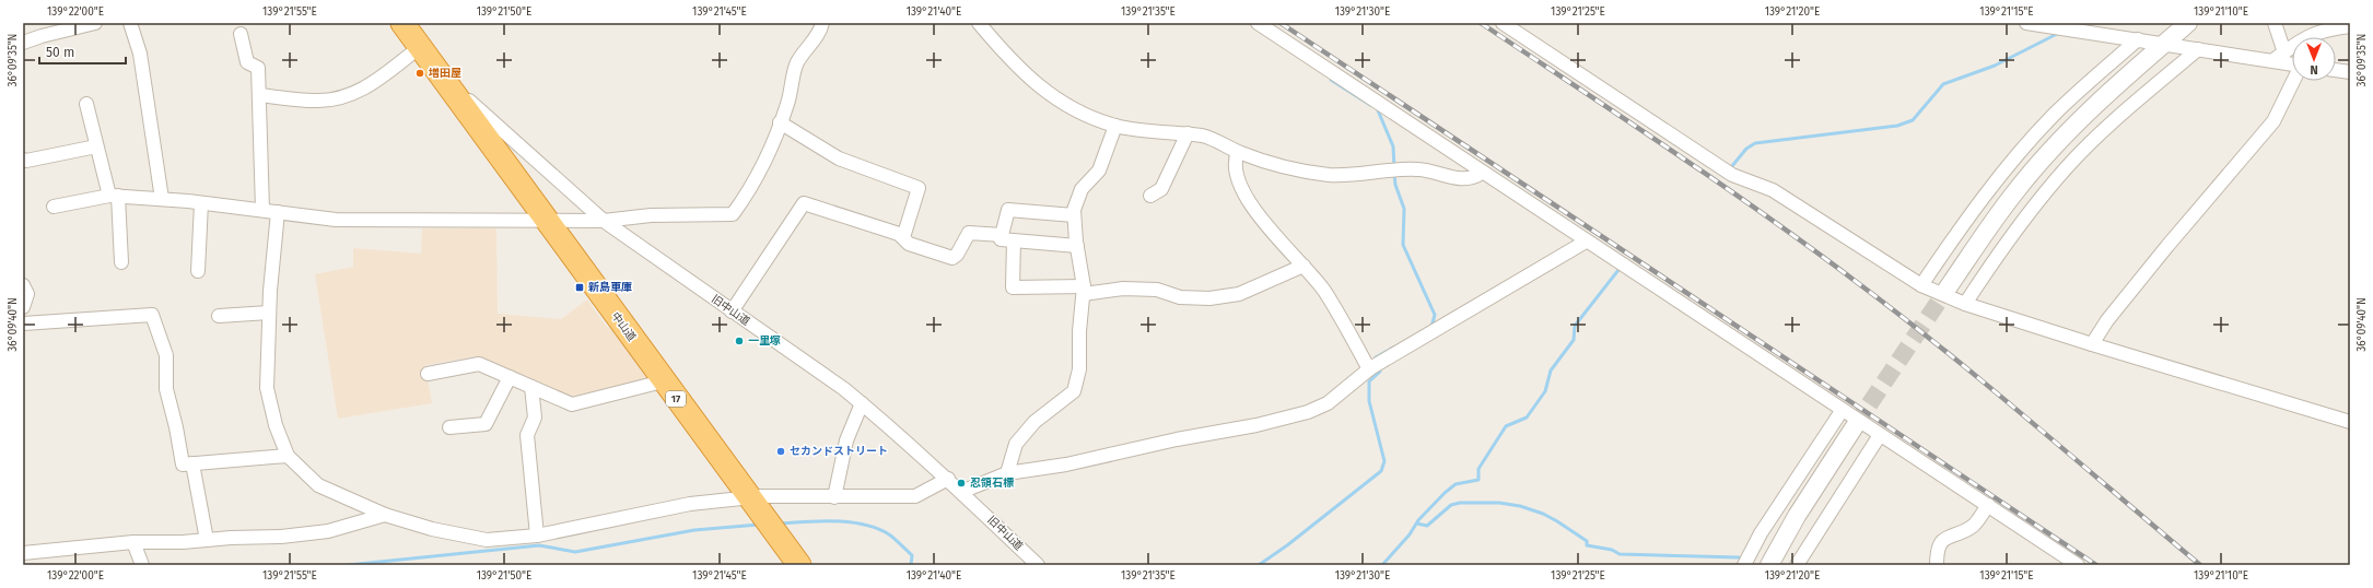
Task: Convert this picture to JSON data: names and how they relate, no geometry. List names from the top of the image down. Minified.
{"streets":{"highway":["中山道","17"],"street":["旧中山道"]},"crossings":[["旧中山道","中山道"]],"places":{"other":["増田屋","一里塚","セカンドストリート","忍領石標"],"transit":["新島車庫"]},"scale_bar":"50 m","north":"bottom","coordinates":["139°22'00\"E","139°21'55\"E","139°21'50\"E","139°21'45\"E","139°21'40\"E","139°21'35\"E","139°21'30\"E","139°21'25\"E","139°21'20\"E","139°21'15\"E","139°21'10\"E","36°09'35\"N","36°09'40\"N"]}
